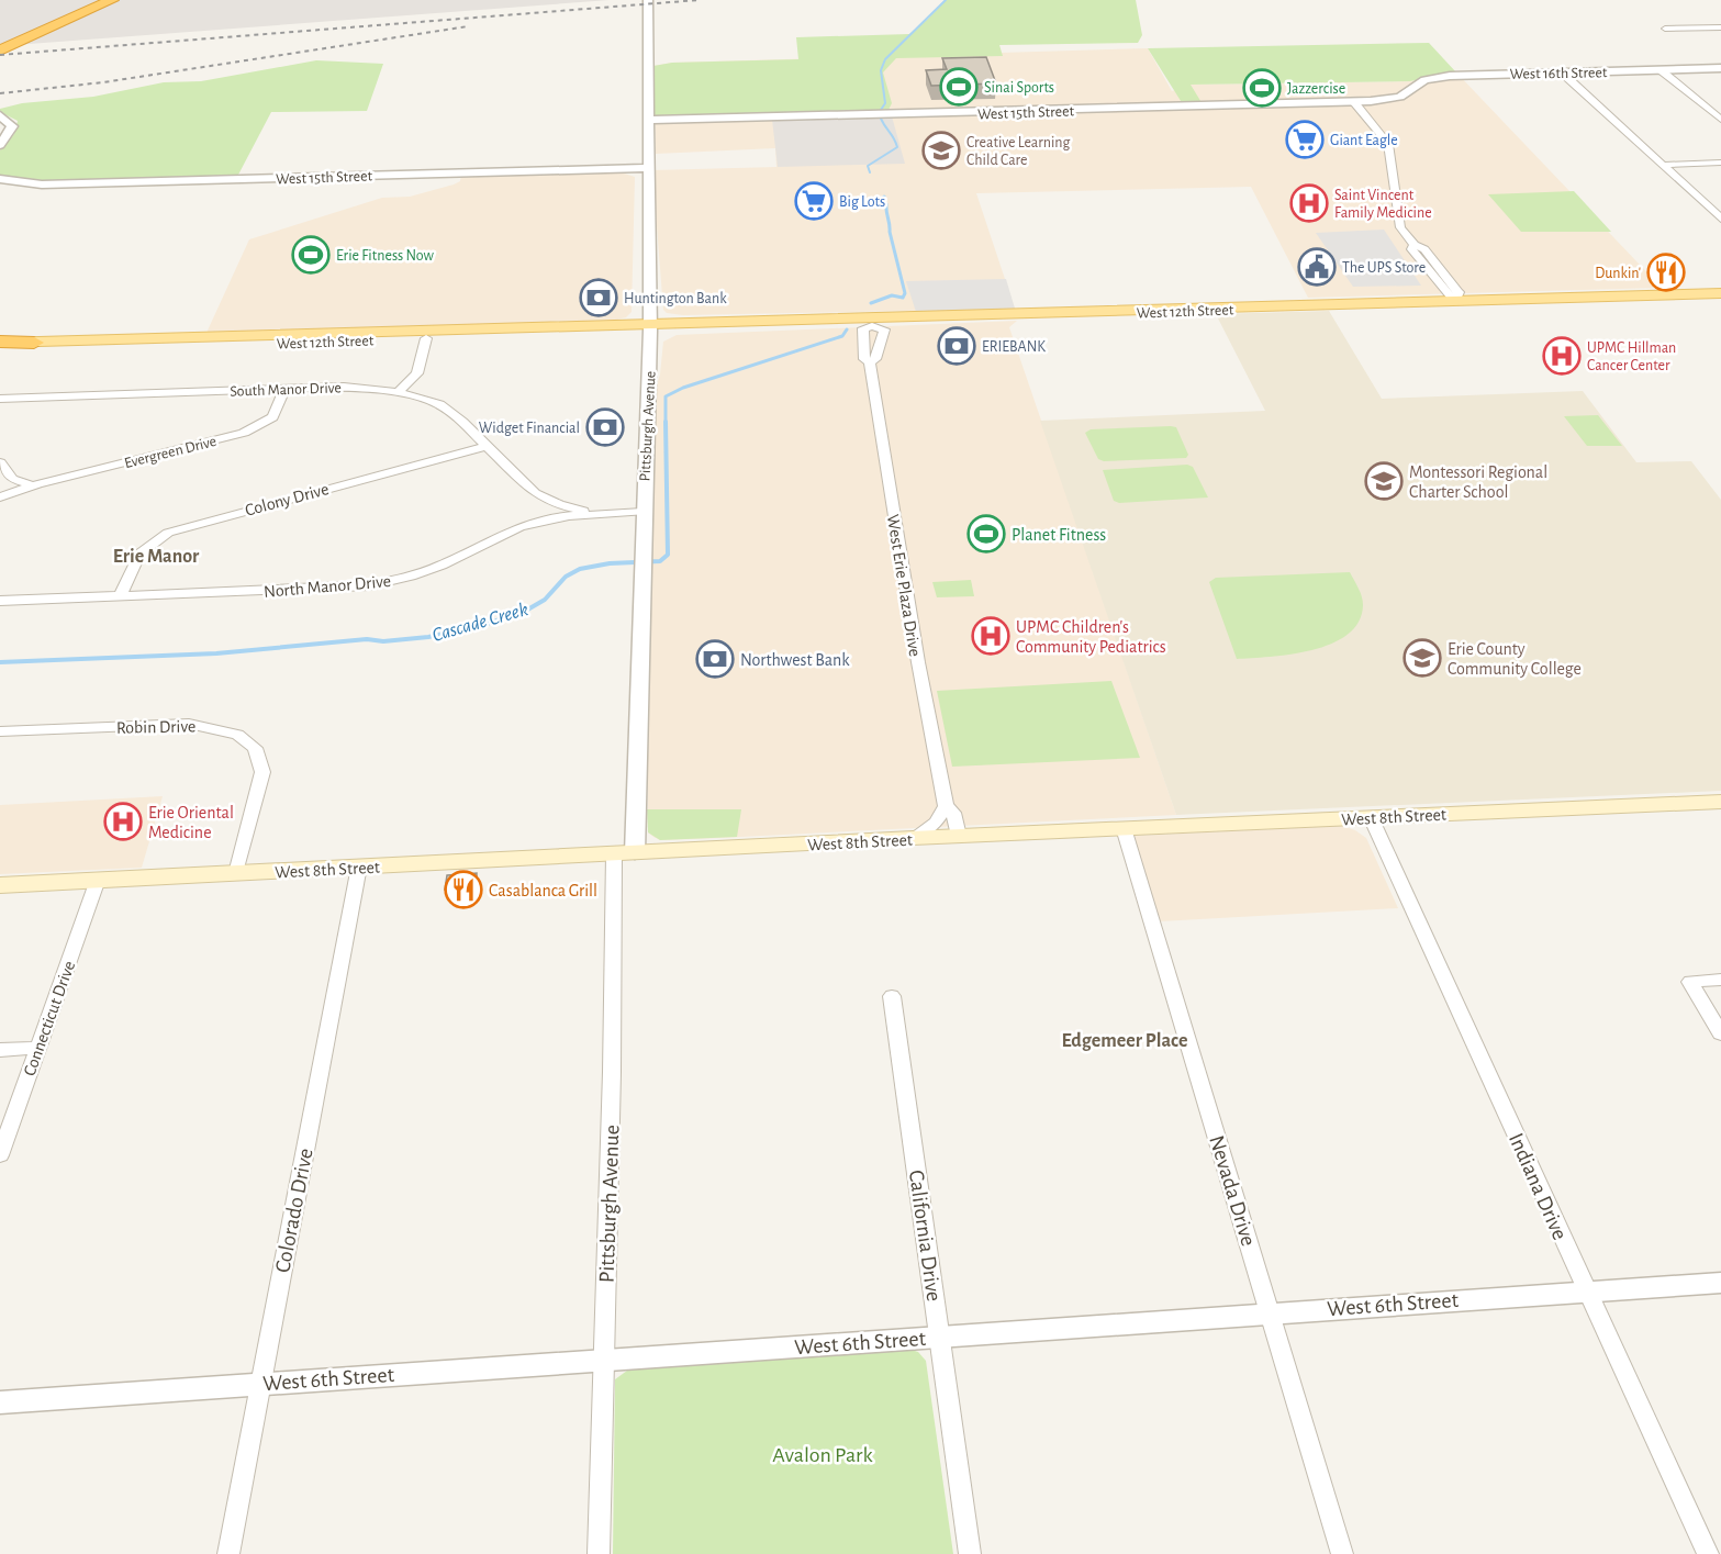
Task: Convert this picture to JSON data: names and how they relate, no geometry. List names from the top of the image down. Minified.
{"streets":{"main road":["West 12th Street","West 8th Street"],"street":["West 16th Street","West 15th Street","South Manor Drive","Pittsburgh Avenue","Evergreen Drive","Colony Drive","North Manor Drive","West Erie Plaza Drive","Robin Drive","Connecticut Drive","Indiana Drive","Nevada Drive","Colorado Drive","California Drive","West 6th Street"]},"crossings":[["West 16th Street","West 15th Street"],["West 15th Street","Pittsburgh Avenue"],["West 12th Street","Pittsburgh Avenue"],["West 12th Street","West Erie Plaza Drive"],["South Manor Drive","Evergreen Drive"],["South Manor Drive","Colony Drive"],["South Manor Drive","North Manor Drive"],["Pittsburgh Avenue","North Manor Drive"],["Pittsburgh Avenue","West 8th Street"],["Pittsburgh Avenue","West 6th Street"],["Colony Drive","North Manor Drive"],["West Erie Plaza Drive","West 8th Street"],["Robin Drive","West 8th Street"],["West 8th Street","Connecticut Drive"],["West 8th Street","Indiana Drive"],["West 8th Street","Nevada Drive"],["West 8th Street","Colorado Drive"],["Indiana Drive","West 6th Street"],["Nevada Drive","West 6th Street"],["Colorado Drive","West 6th Street"],["California Drive","West 6th Street"]],"districts":["Erie Manor","Edgemeer Place"],"water":["Cascade Creek"],"parks":["Avalon Park"],"places":{"sports":["Sinai Sports","Jazzercise","Erie Fitness Now","Planet Fitness"],"supermarket":["Giant Eagle","Big Lots"],"school or university":["Creative Learning Child Care","Montessori Regional Charter School","Erie County Community College"],"hospital":["Saint Vincent Family Medicine","UPMC Hillman Cancer Center","UPMC Children's Community Pediatrics","Erie Oriental Medicine"],"public building":["The UPS Store"],"restaurant":["Dunkin'","Casablanca Grill"],"bank":["Huntington Bank","ERIEBANK","Widget Financial","Northwest Bank"]}}
